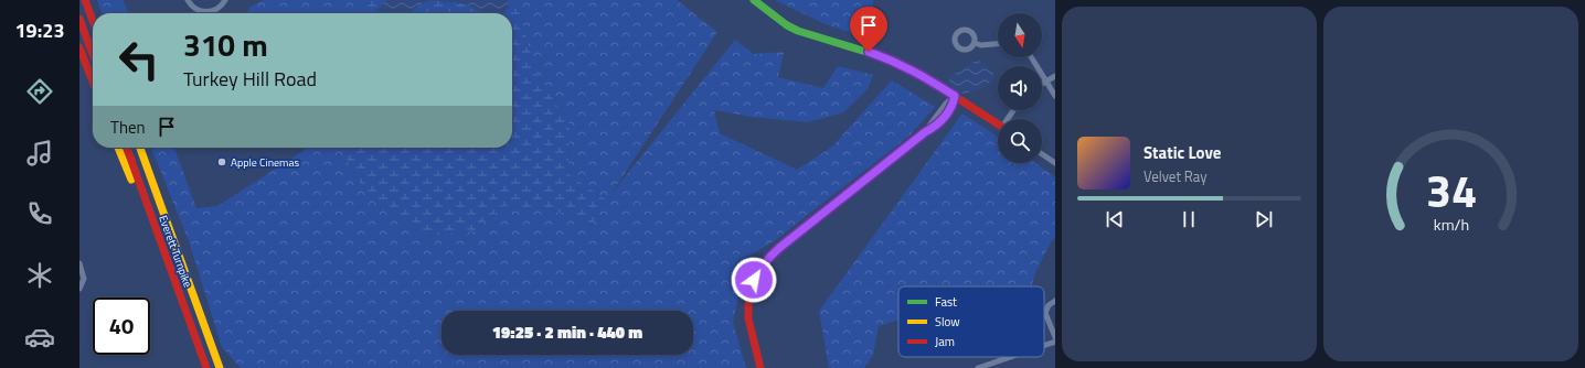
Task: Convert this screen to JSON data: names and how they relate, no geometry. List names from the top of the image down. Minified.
{"streets":{"main road":["Everett Turnpike"]},"places":["Apple Cinemas"],"legend":["Fast","Slow","Jam"],"north":"bottom","page":{"tabs":"19:23","turn":["310 m","Turkey Hill Road"],"then":"Then","song":["Static Love","Velvet Ray"],"limit":"40","trip":"19:25 · 2 min · 440 m","gauge":["34","km/h"]}}
